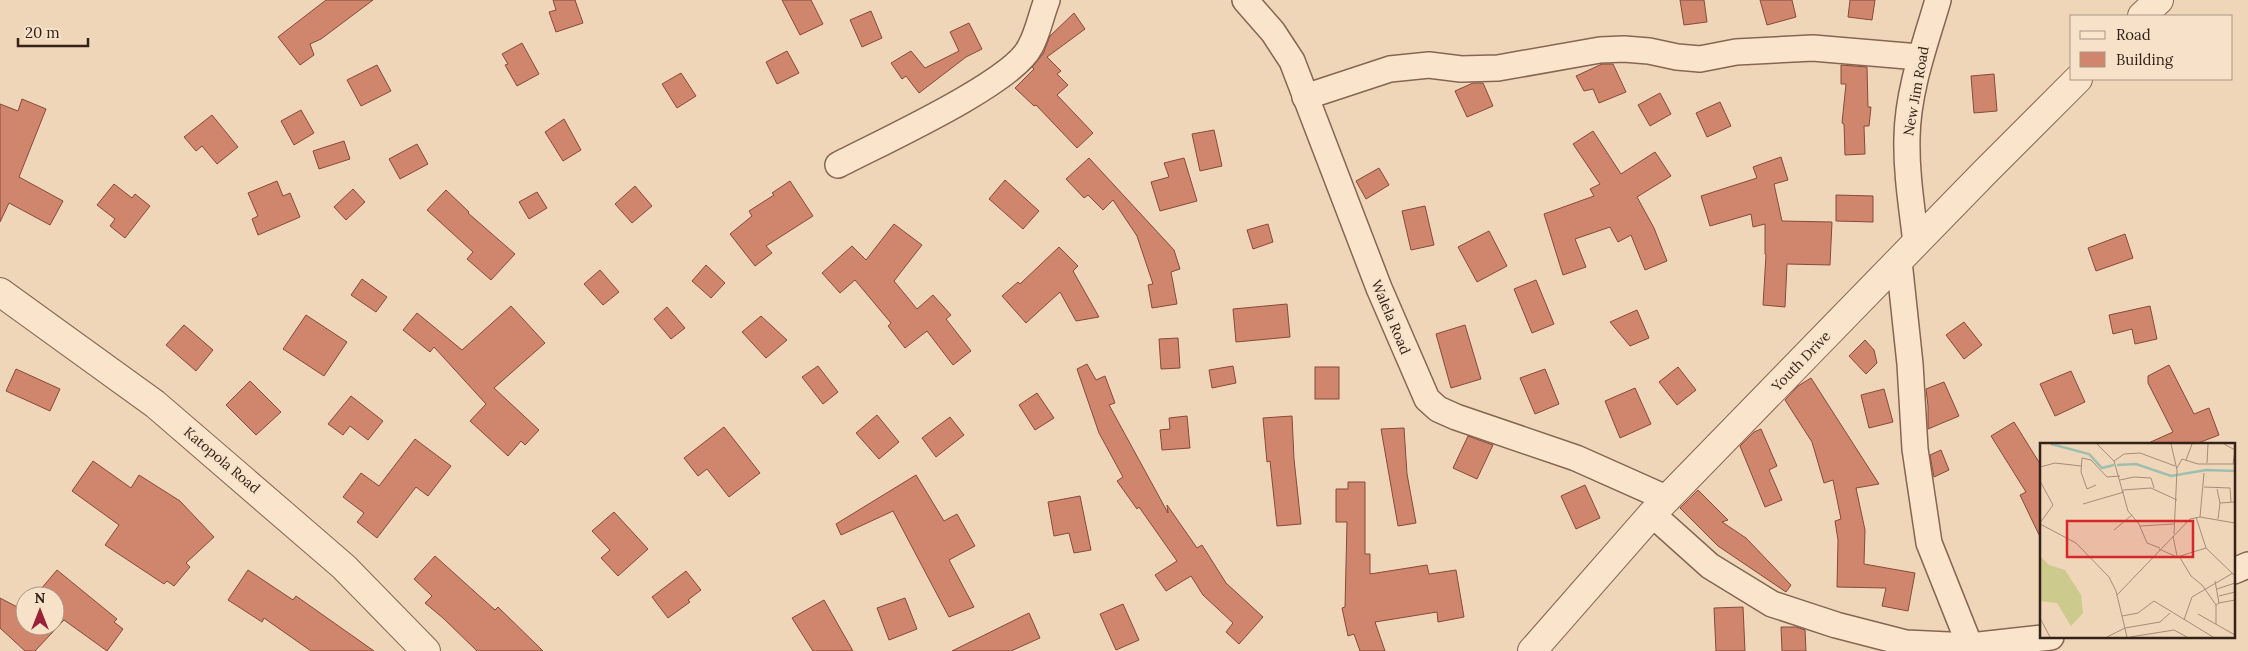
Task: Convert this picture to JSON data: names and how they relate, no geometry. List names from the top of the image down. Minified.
{"streets":{"street":["New Jim Road","Walela Road","Youth Drive","Katopola Road"]},"crossings":[["New Jim Road","Walela Road"],["New Jim Road","Youth Drive"],["Walela Road","Youth Drive"]],"legend":["Road","Building"],"scale_bar":"20 m","north":"top"}
